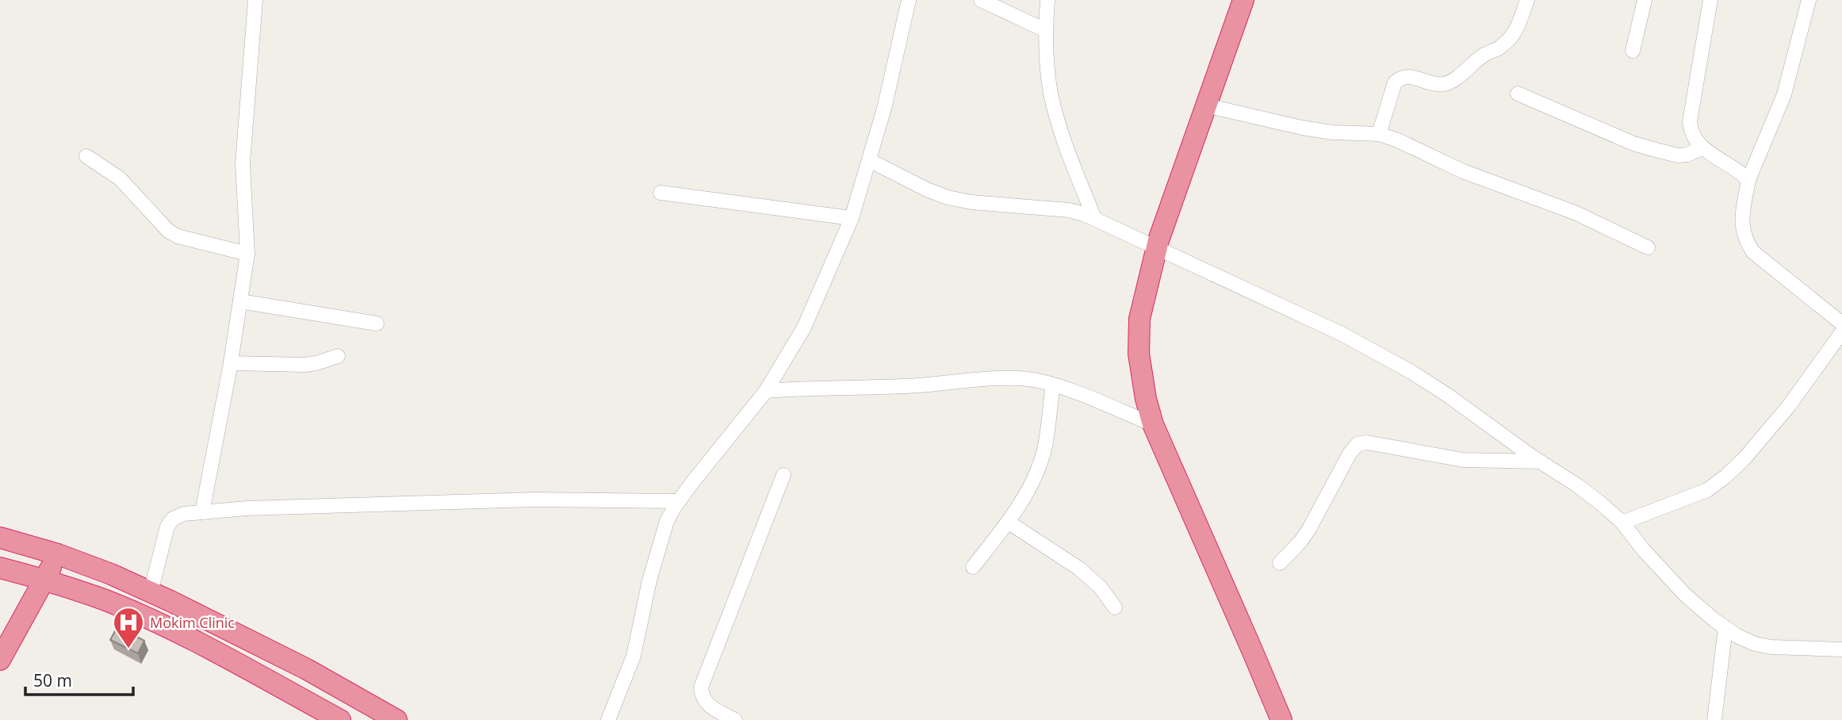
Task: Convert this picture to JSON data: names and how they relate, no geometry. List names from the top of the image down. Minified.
{"places":{"hospital":["Mokim Clinic"]},"scale_bar":"50 m"}
